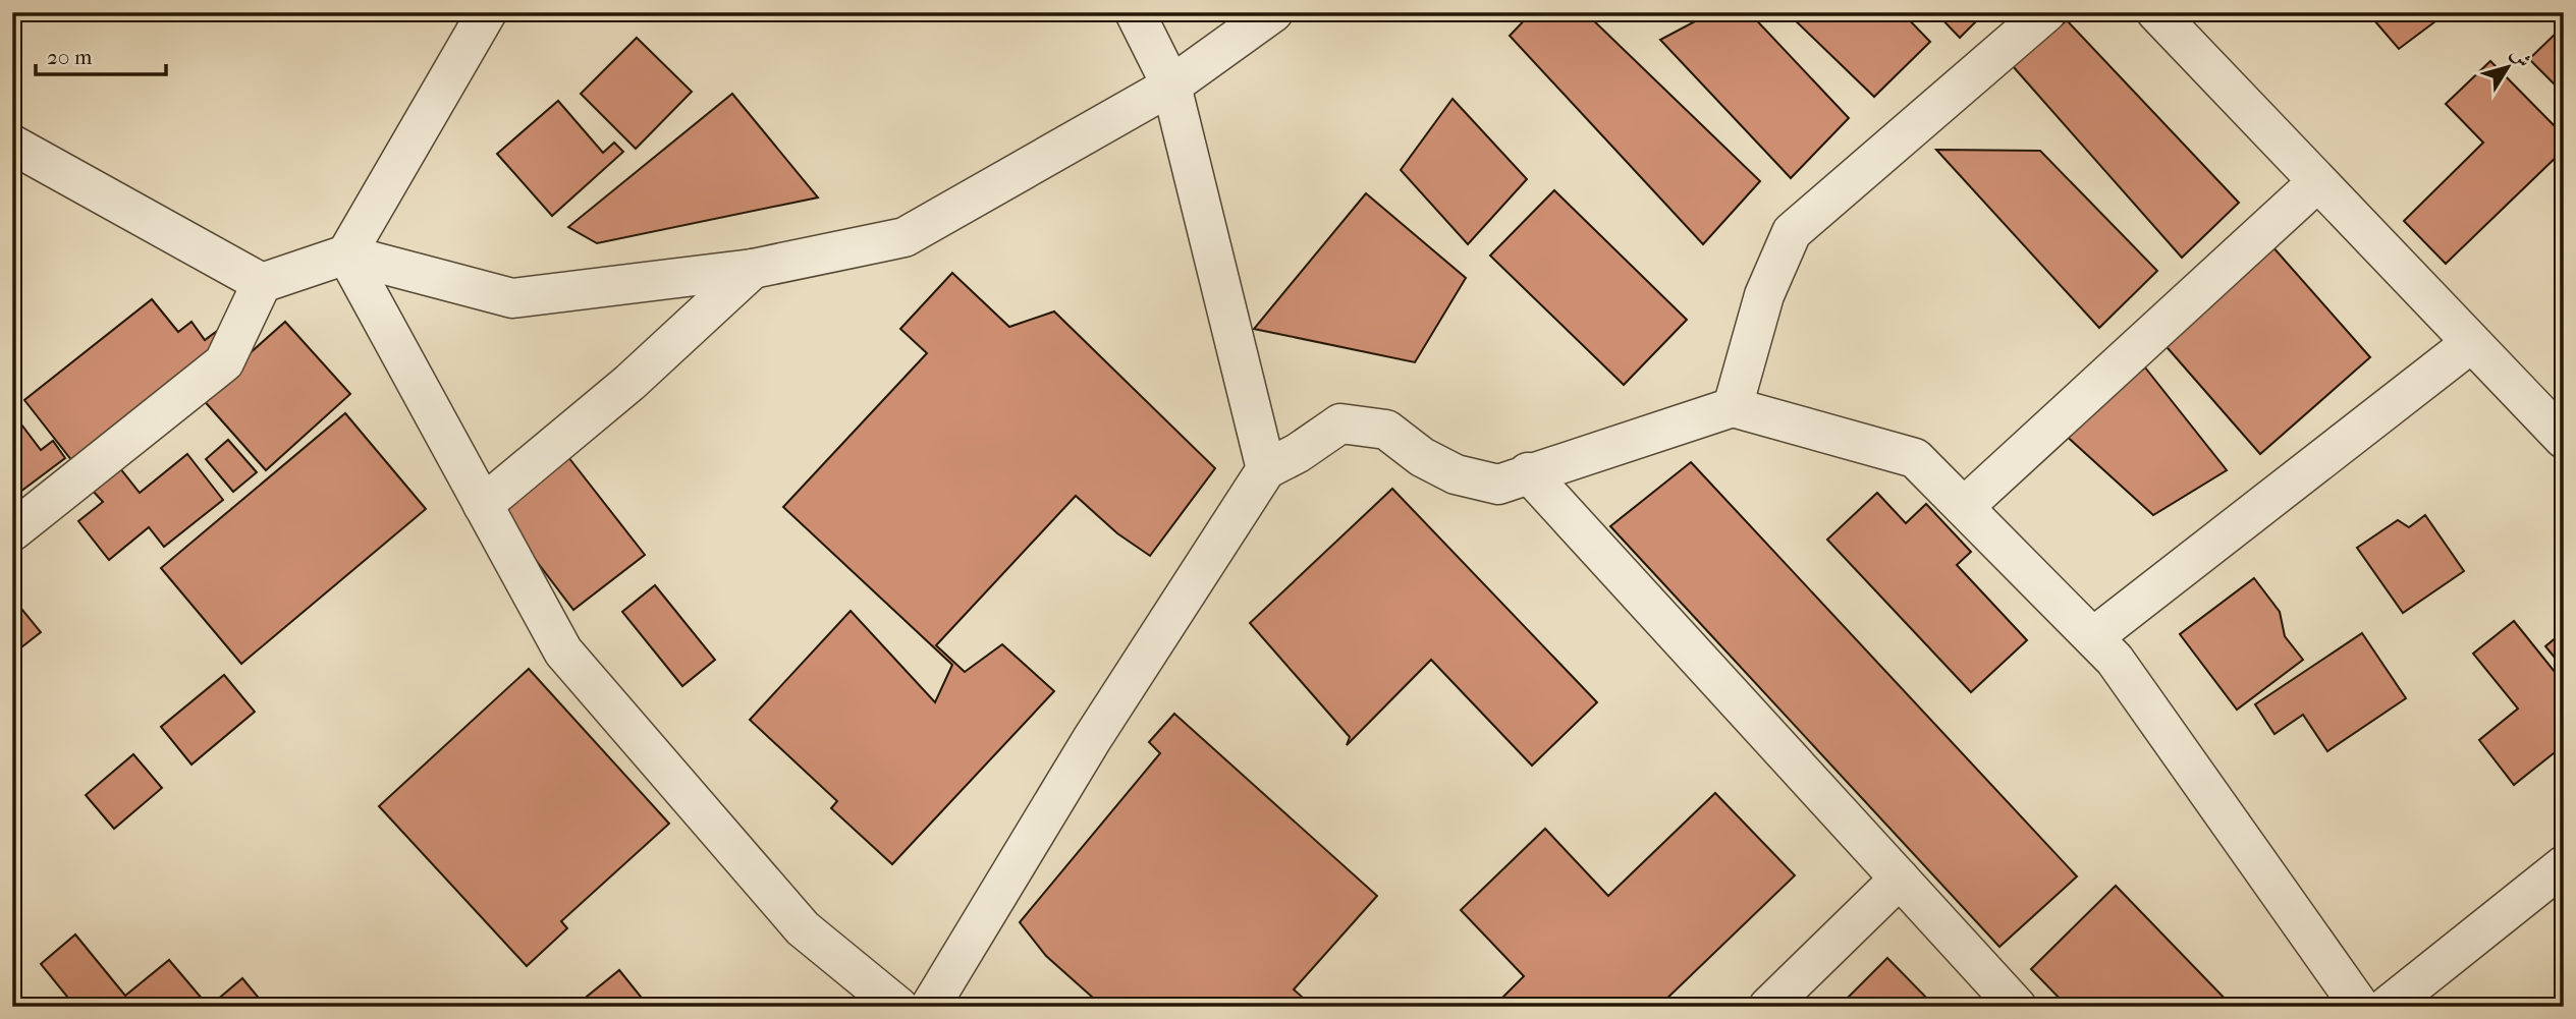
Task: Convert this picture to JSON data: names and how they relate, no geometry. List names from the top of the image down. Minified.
{"scale_bar":"20 m","north":"top right"}
